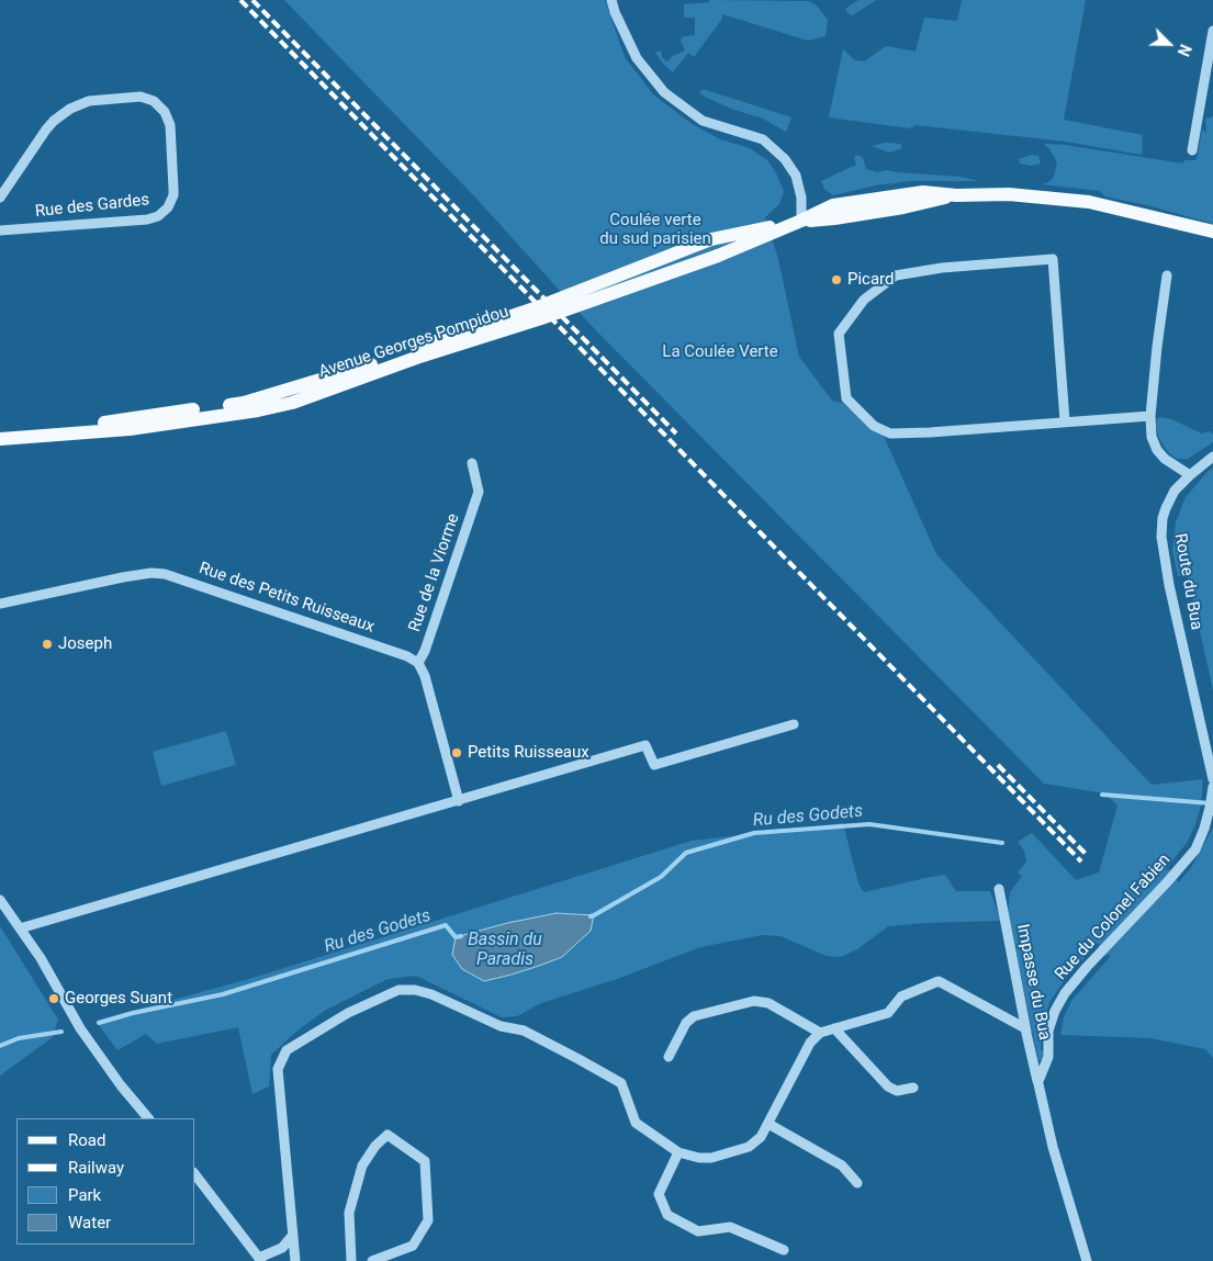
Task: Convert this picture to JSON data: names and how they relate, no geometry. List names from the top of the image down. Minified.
{"streets":{"main road":["Avenue Georges Pompidou"],"street":["Rue des Gardes","Rue de la Viorme","Route du Bua","Rue des Petits Ruisseaux","Rue du Colonel Fabien","Impasse du Bua"]},"crossings":[["Rue de la Viorme","Rue des Petits Ruisseaux"],["Rue du Colonel Fabien","Impasse du Bua"]],"water":["Ru des Godets","Bassin du Paradis"],"parks":["Coulée verte du sud parisien","La Coulée Verte"],"places":["Picard","Joseph","Petits Ruisseaux","Georges Suant"],"legend":["Road","Railway","Park","Water"],"north":"bottom right"}
